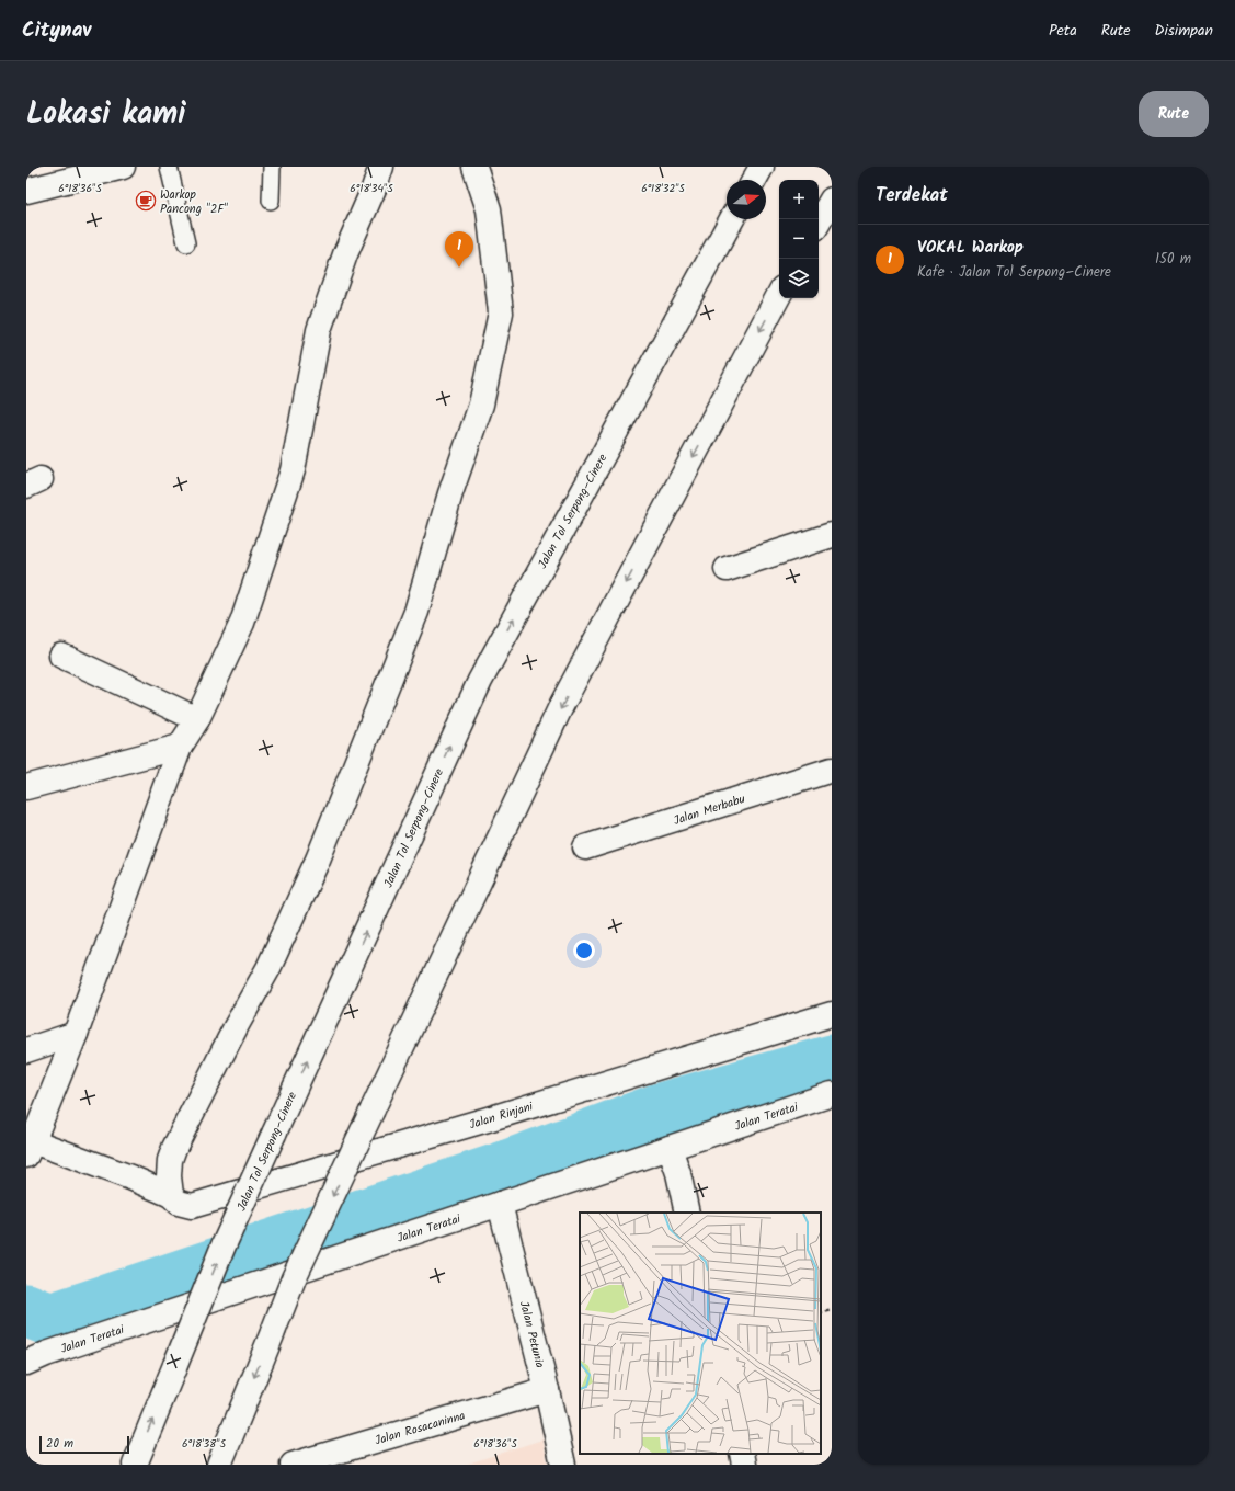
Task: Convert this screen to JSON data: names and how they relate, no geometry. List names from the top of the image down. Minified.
{"streets":{"main road":["Jalan Tol Serpong–Cinere","Jalan Merbabu","Jalan Rinjani","Jalan Teratai","Jalan Petunia","Jalan Rosacaninna"]},"crossings":[["Jalan Teratai","Jalan Petunia"],["Jalan Petunia","Jalan Rosacaninna"]],"places":{"cafe":["Warkop Pancong \"2F\""]},"scale_bar":"20 m","north":"right","page":{"header":"Citynav","nav":["Peta","Rute","Disimpan"],"title":"Lokasi kami","buttons":"Rute","heading":"Terdekat","map_buttons":["+","−"],"list":[{"mark":"1","name":"VOKAL Warkop","note":"Kafe · Jalan Tol Serpong–Cinere","value":"150 m"}],"pins":"1","scale":"20 m"},"coordinates":["6°18'36\"S","6°18'34\"S","6°18'32\"S","6°18'38\"S"]}
